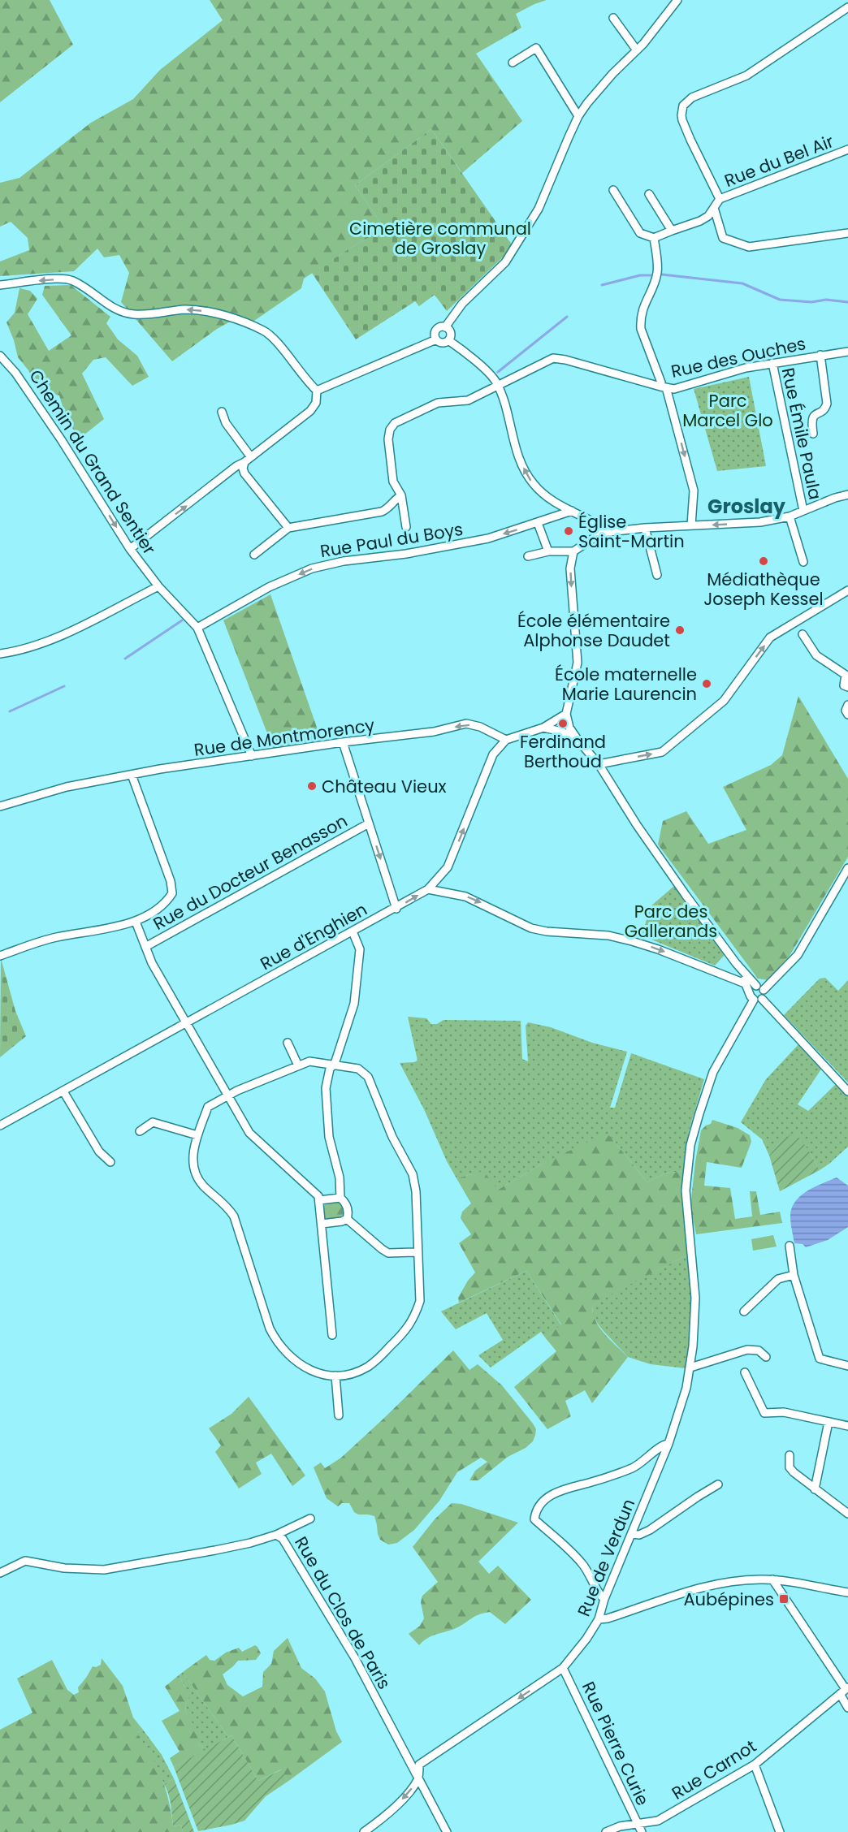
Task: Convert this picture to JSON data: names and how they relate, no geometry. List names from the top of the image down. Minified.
{"streets":{"street":["Rue du Bel Air","Rue des Ouches","Rue Émile Paula","Chemin du Grand Sentier","Rue Paul du Boys","Rue de Montmorency","Rue du Docteur Benasson","Rue d'Enghien","Rue de Verdun","Rue du Clos de Paris","Rue Pierre Curie","Rue Carnot"]},"crossings":[["Rue des Ouches","Rue Émile Paula"],["Chemin du Grand Sentier","Rue Paul du Boys"],["Rue de Montmorency","Rue d'Enghien"],["Rue de Verdun","Rue du Clos de Paris"],["Rue de Verdun","Rue Pierre Curie"],["Rue Pierre Curie","Rue Carnot"]],"one_way":["Chemin du Grand Sentier"],"districts":["Groslay"],"parks":["Cimetière communal de Groslay","Parc Marcel Glo","Parc des Gallerands"],"places":{"other":["Église Saint-Martin","Médiathèque Joseph Kessel","École élémentaire Alphonse Daudet","École maternelle Marie Laurencin","Ferdinand Berthoud","Château Vieux"],"transit":["Aubépines"]}}
